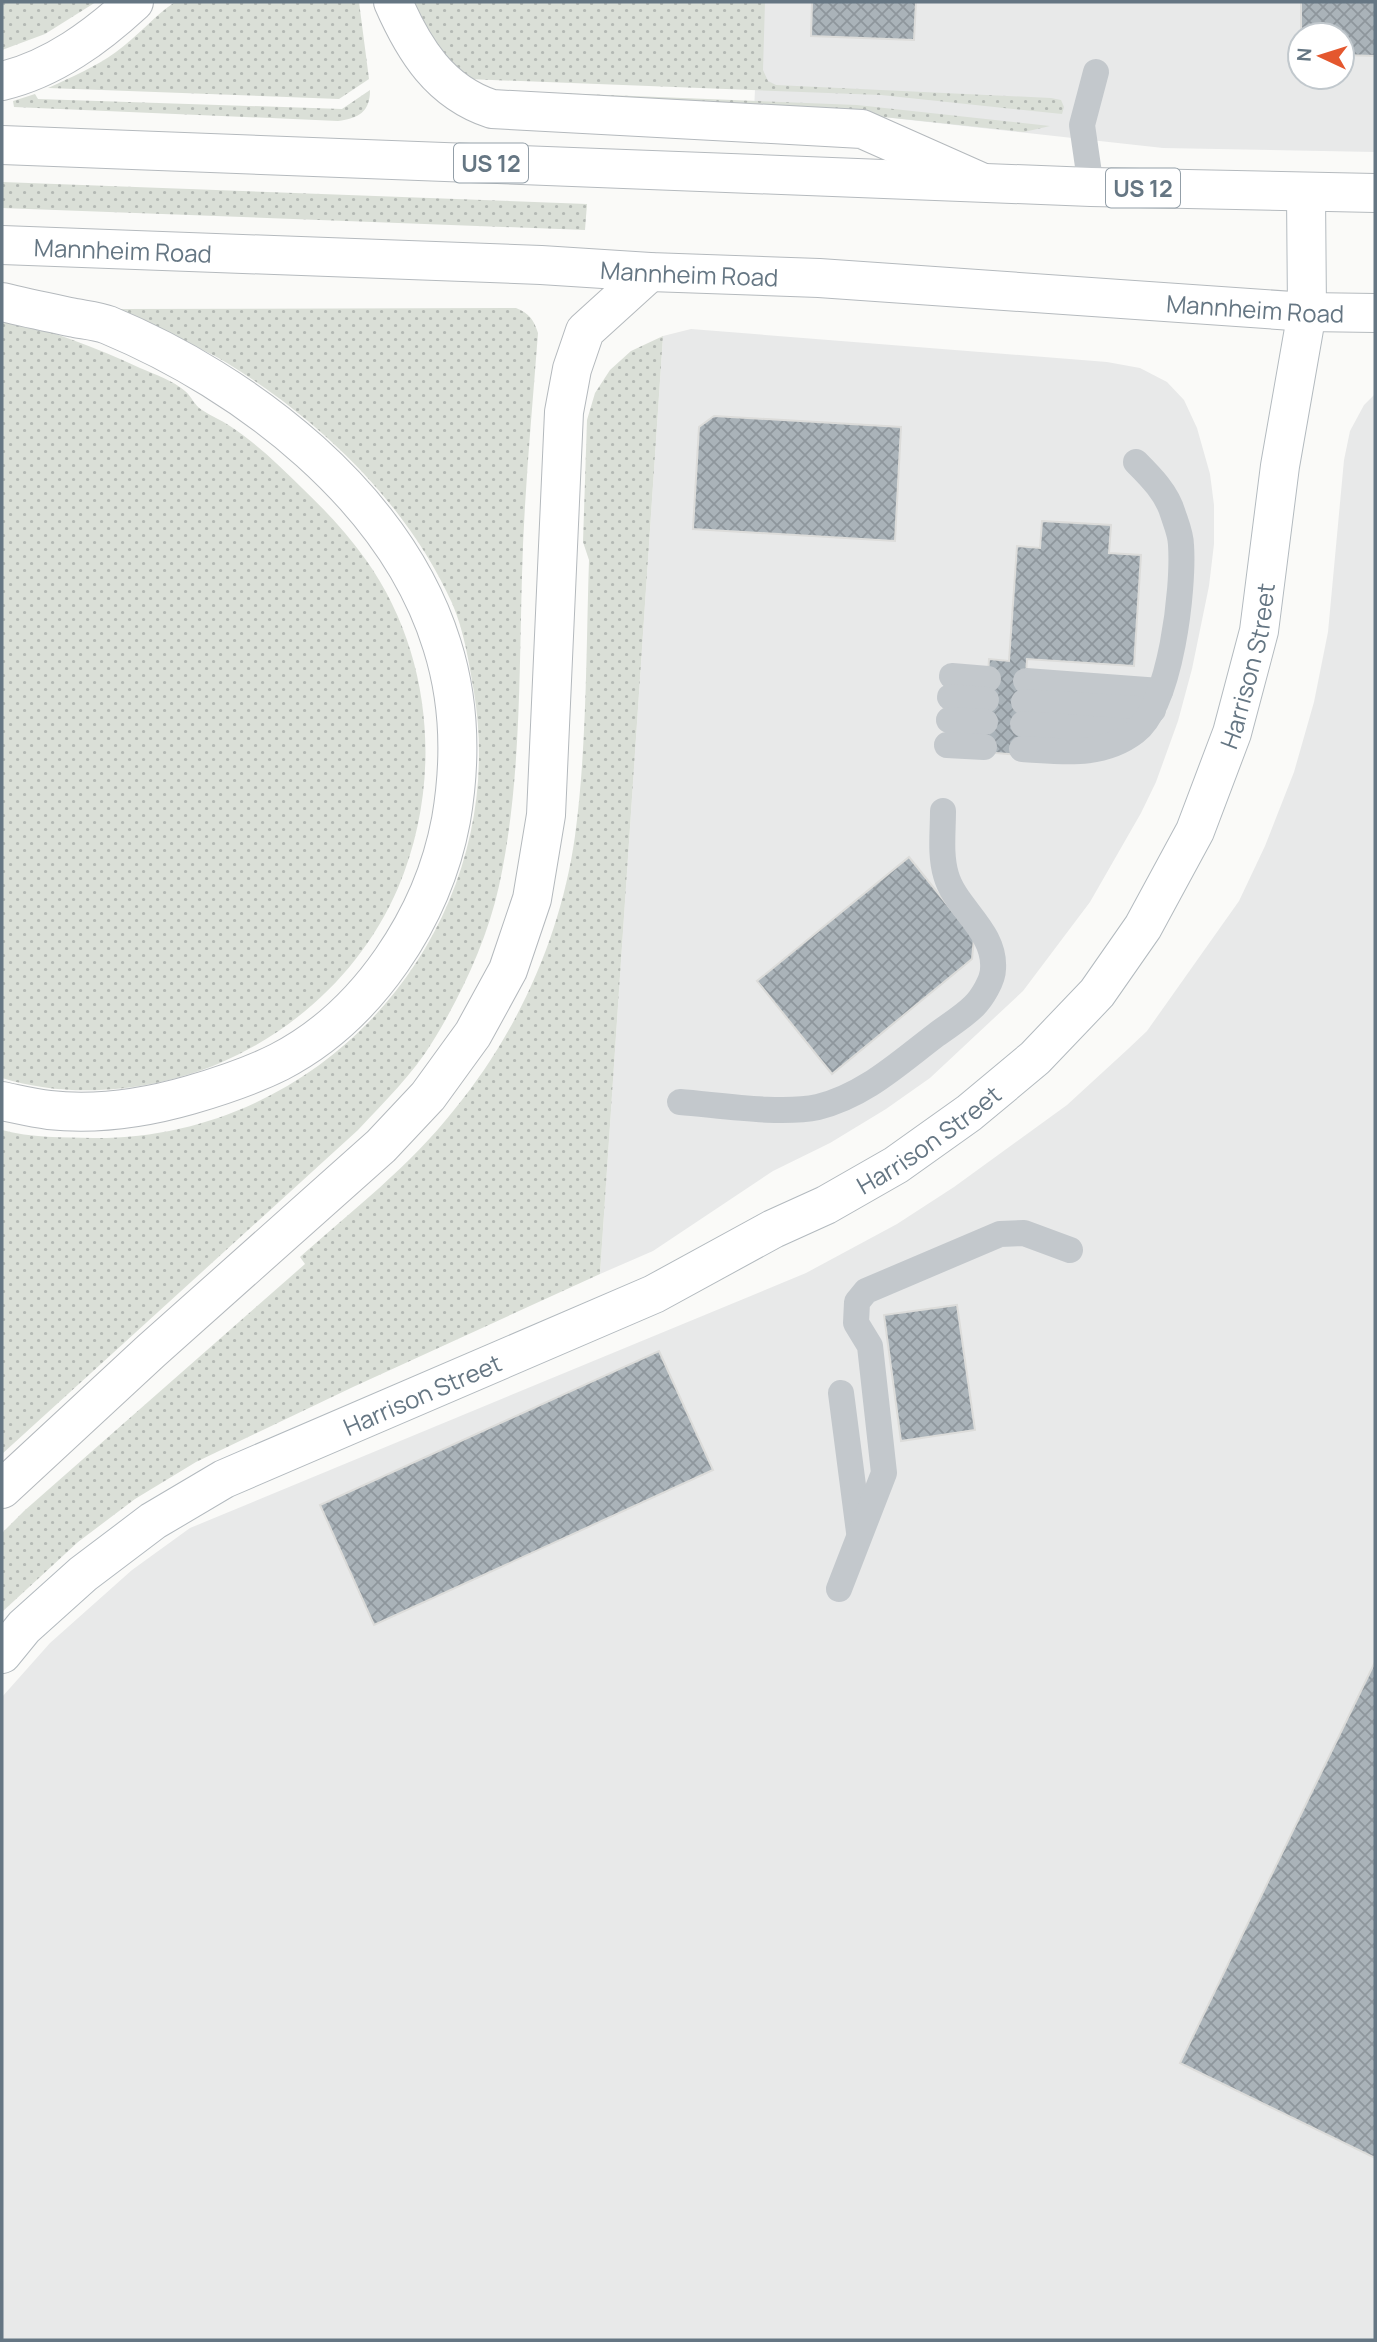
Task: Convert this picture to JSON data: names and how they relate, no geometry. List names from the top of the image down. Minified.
{"streets":{"main road":["US 12","Mannheim Road","Harrison Street"]},"crossings":[["US 12","Harrison Street"],["Mannheim Road","Harrison Street"]],"north":"left"}
